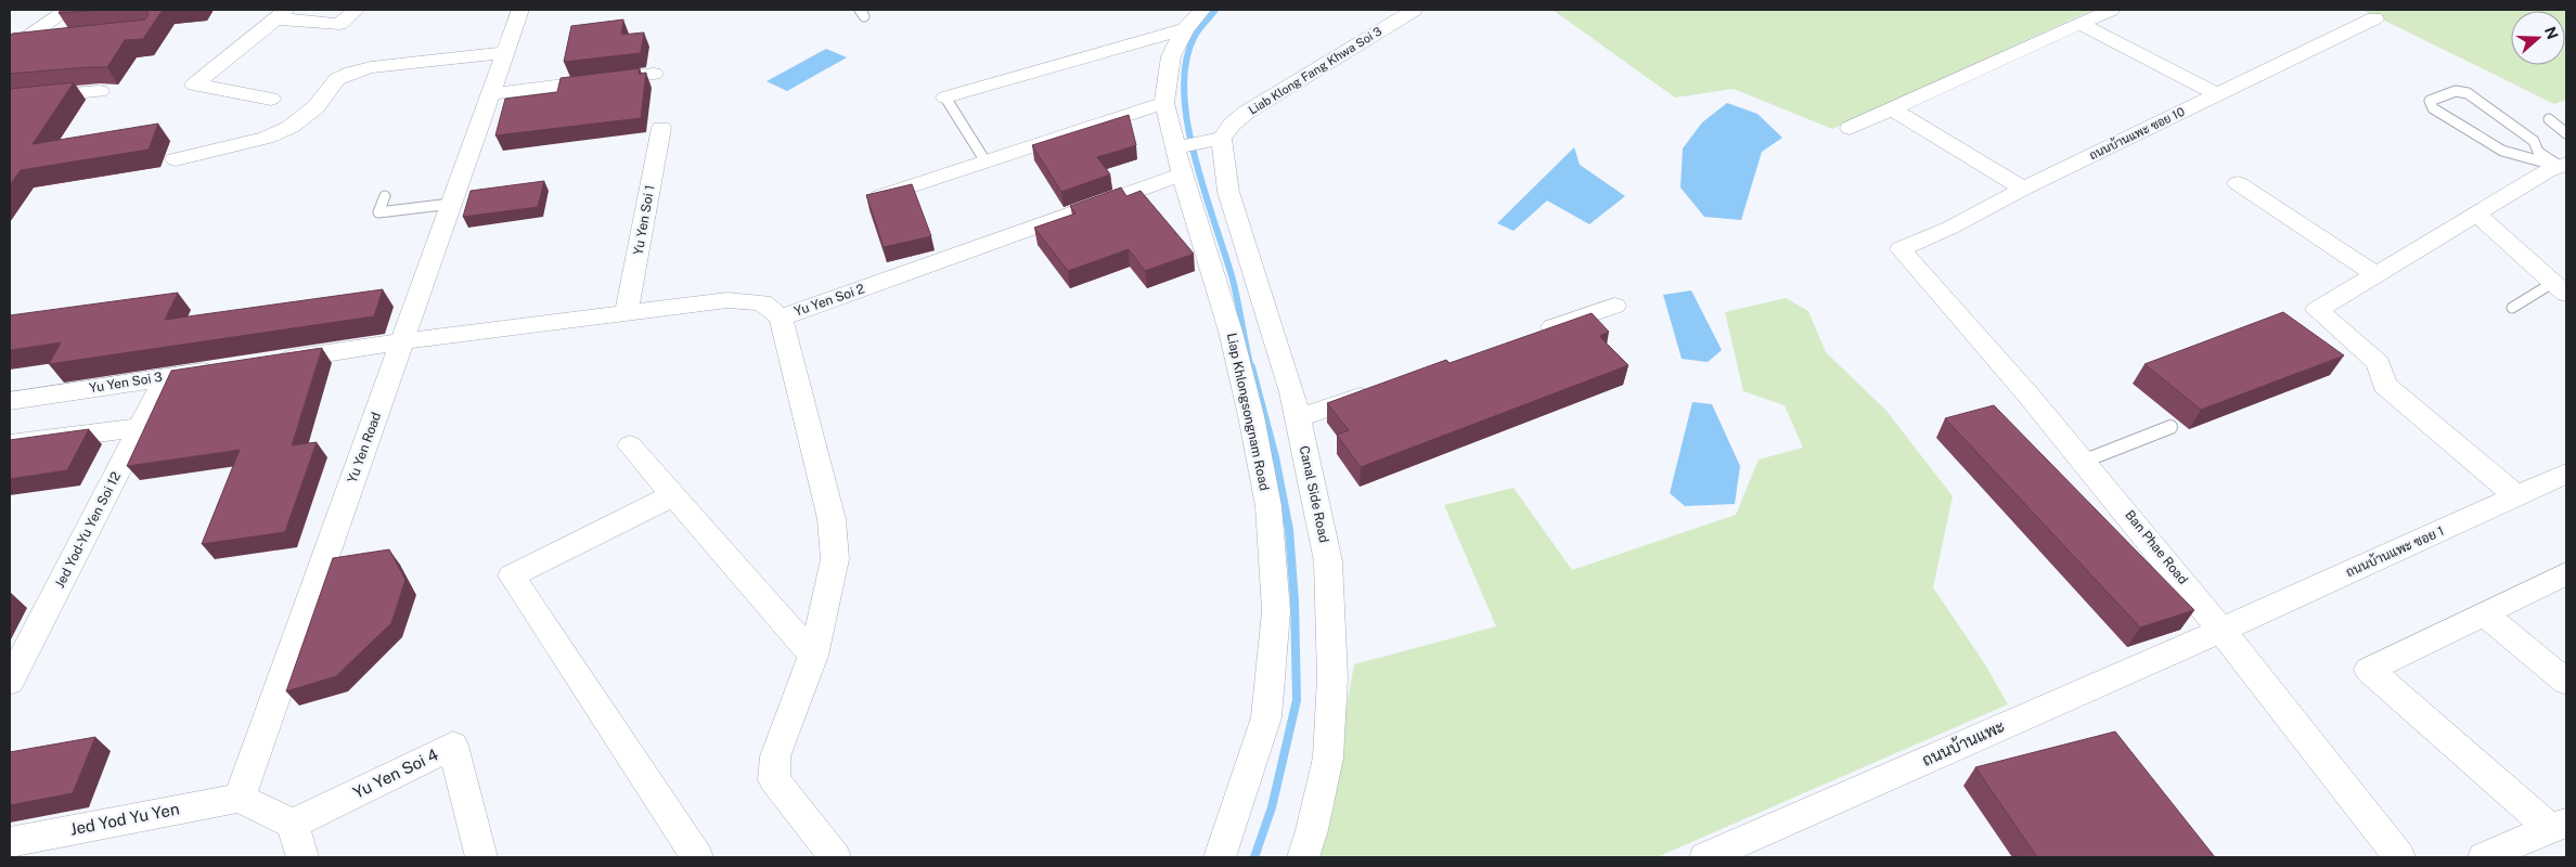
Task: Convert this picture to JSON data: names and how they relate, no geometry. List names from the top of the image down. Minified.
{"streets":{"street":["Liab Klong Fang Khwa Soi 3","ถนนบ้านแพะ ซอย 10","Yu Yen Soi 1","Yu Yen Soi 2","Yu Yen Soi 3","Liap Khlongsongnam Road","Yu Yen Road","Canal Side Road","Jed Yod-Yu Yen Soi 12","Ban Phae Road","ถนนบ้านแพะ ซอย 1","ถนนบ้านแพะ","Yu Yen Soi 4","Jed Yod Yu Yen"]},"crossings":[["Liab Klong Fang Khwa Soi 3","Canal Side Road"],["ถนนบ้านแพะ ซอย 10","Ban Phae Road"],["Yu Yen Soi 1","Yu Yen Soi 2"],["Yu Yen Soi 2","Liap Khlongsongnam Road"],["Yu Yen Soi 2","Yu Yen Road"],["Yu Yen Soi 3","Jed Yod-Yu Yen Soi 12"],["Yu Yen Road","Jed Yod Yu Yen"],["Ban Phae Road","ถนนบ้านแพะ ซอย 1"],["Ban Phae Road","ถนนบ้านแพะ"],["ถนนบ้านแพะ ซอย 1","ถนนบ้านแพะ"]],"north":"right"}
